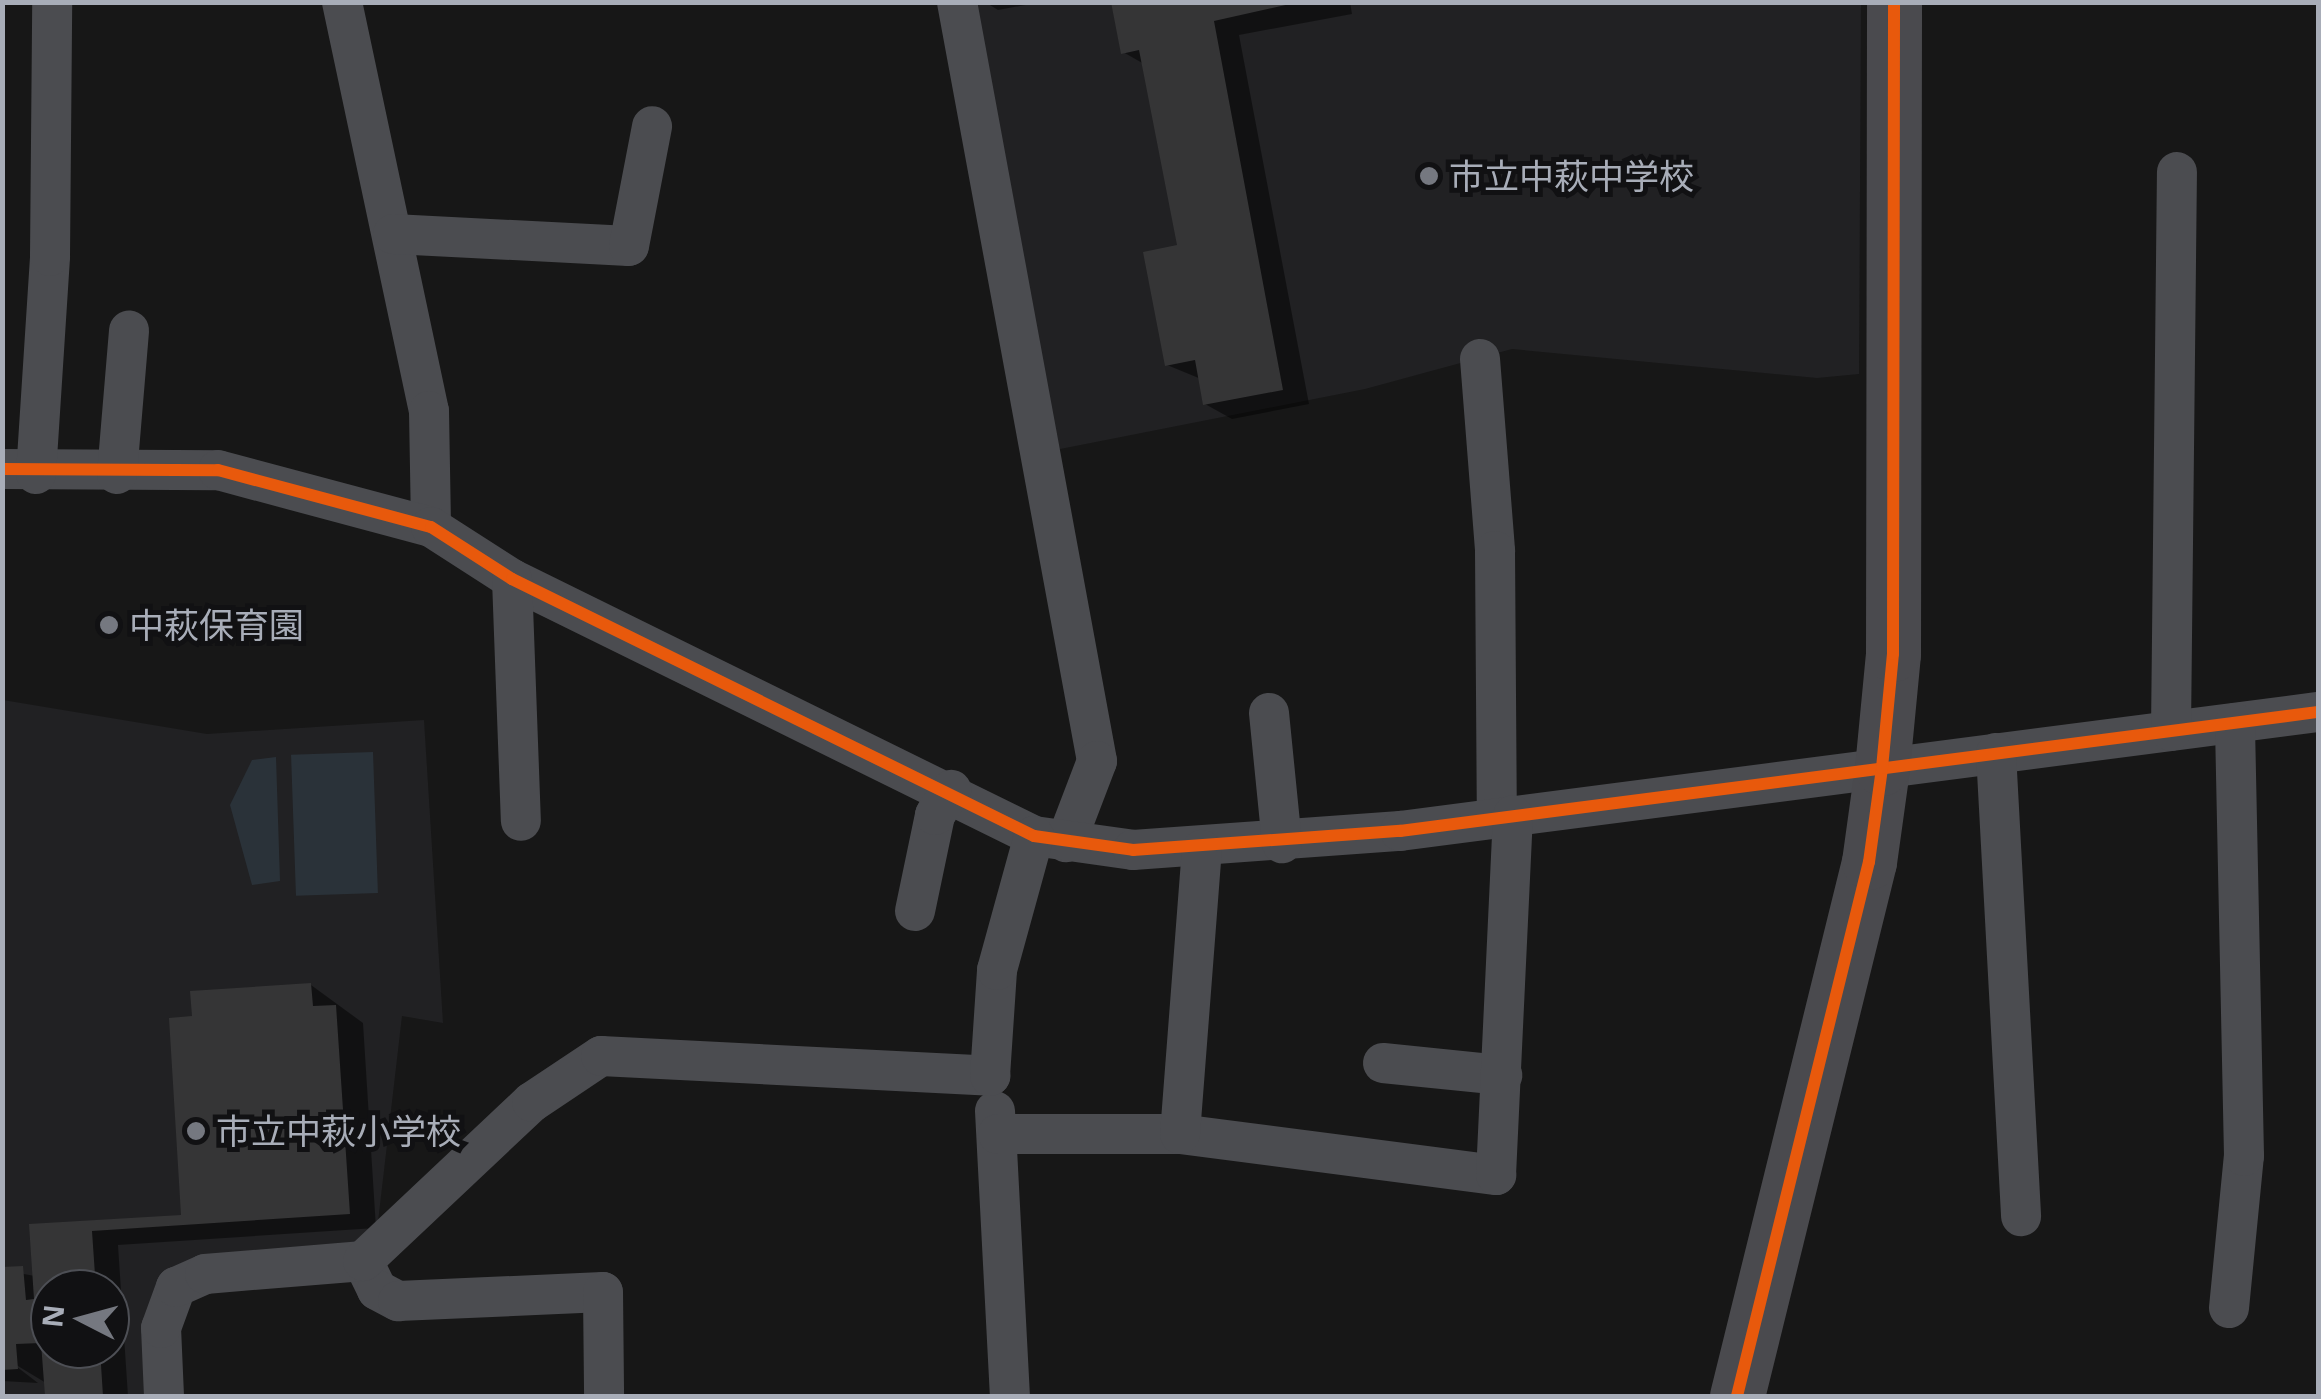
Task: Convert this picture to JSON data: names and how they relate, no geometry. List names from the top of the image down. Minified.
{"places":["市立中萩中学校","中萩保育園","市立中萩小学校"],"north":"left"}
